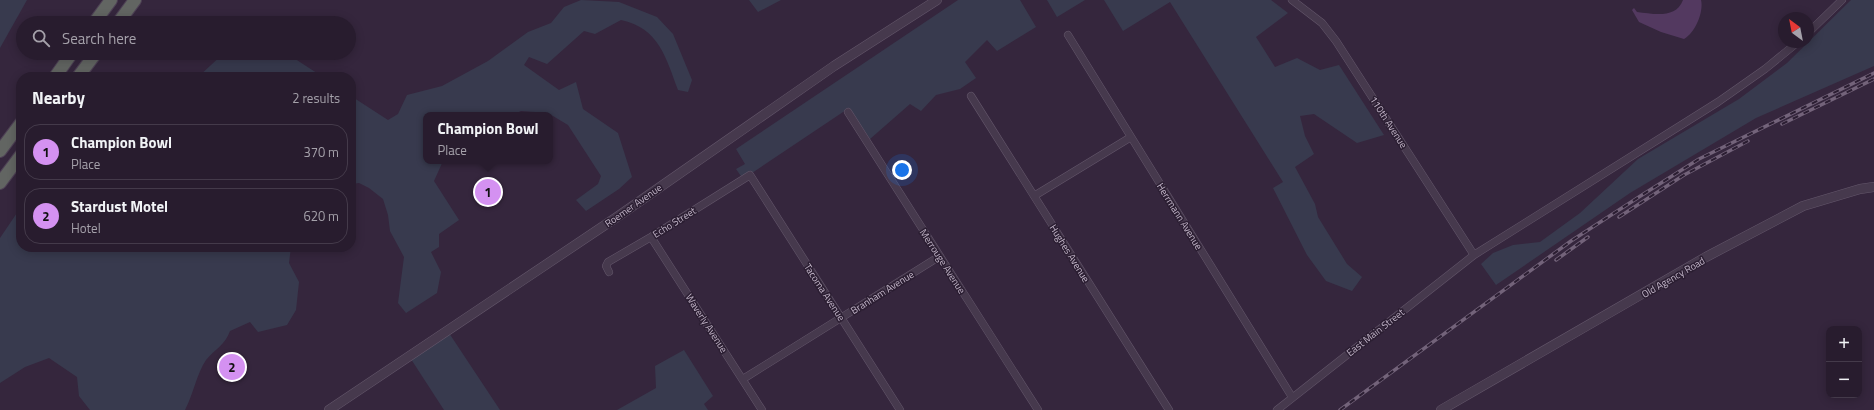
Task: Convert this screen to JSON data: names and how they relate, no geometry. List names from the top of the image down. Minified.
{"streets":{"street":["110th Avenue","Roemer Avenue","Herrmann Avenue","Echo Street","Hughes Avenue","Merrouge Avenue","Old Agency Road","Tacoma Avenue","Branham Avenue","Waverly Avenue","East Main Street"]},"crossings":[["110th Avenue","East Main Street"],["Herrmann Avenue","East Main Street"],["Echo Street","Tacoma Avenue"],["Echo Street","Waverly Avenue"],["Merrouge Avenue","Branham Avenue"],["Tacoma Avenue","Branham Avenue"],["Branham Avenue","Waverly Avenue"]],"north":"top left","page":{"search":"Search here","heading":["Nearby","2 results"],"popup":["Champion Bowl","Place"],"list":[{"mark":"1","name":"Champion Bowl","note":"Place","value":"370 m"},{"mark":"2","name":"Stardust Motel","note":"Hotel","value":"620 m"}],"pins":["1","2"],"map_buttons":["+","−"]}}
